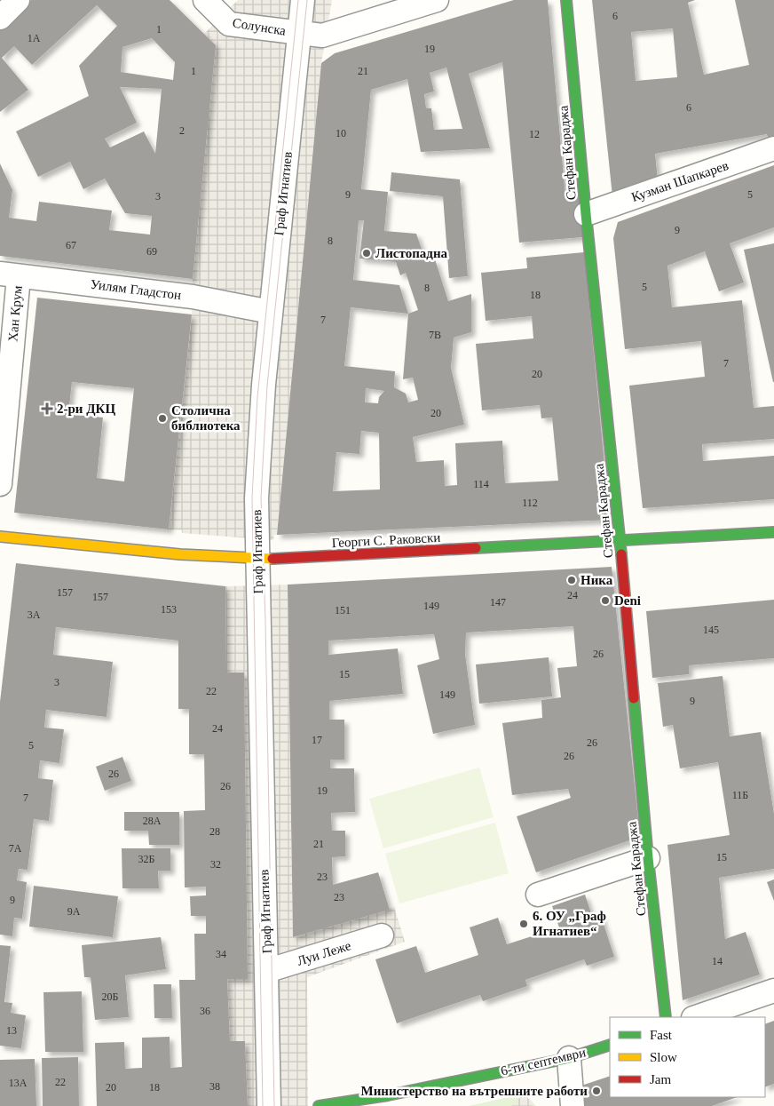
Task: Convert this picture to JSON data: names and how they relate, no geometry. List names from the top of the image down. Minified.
{"streets":{"street":["Солунска","Стефан Караджа","Кузман Шапкарев","Граф Игнатиев","Уилям Гладстон","Хан Крум","Георги С. Раковски","Луи Леже","6-ти септември"]},"crossings":[["Солунска","Граф Игнатиев"],["Стефан Караджа","Кузман Шапкарев"],["Стефан Караджа","Георги С. Раковски"],["Граф Игнатиев","Уилям Гладстон"],["Граф Игнатиев","Георги С. Раковски"],["Граф Игнатиев","Луи Леже"],["Уилям Гладстон","Хан Крум"]],"places":{"other":["Листопадна","Столична библиотека","Ника","Deni","6. ОУ „Граф Игнатиев“","Министерство на вътрешните работи"],"health":["2-ри ДКЦ"]},"house_numbers":["6","1","1А","19","1","21","6","2","10","12","9","5","3","9","8","67","69","5","8","18","7","7В","7","20","20","114","112","157","24","157","147","149","153","151","3А","145","26","15","3","22","149","9","24","17","26","5","26","26","26","19","11Б","7","28А","28","21","7А","15","32Б","32","23","23","9","9А","34","14","20Б","36","13","22","13А","38","20","18"],"legend":["Fast","Slow","Jam"]}
